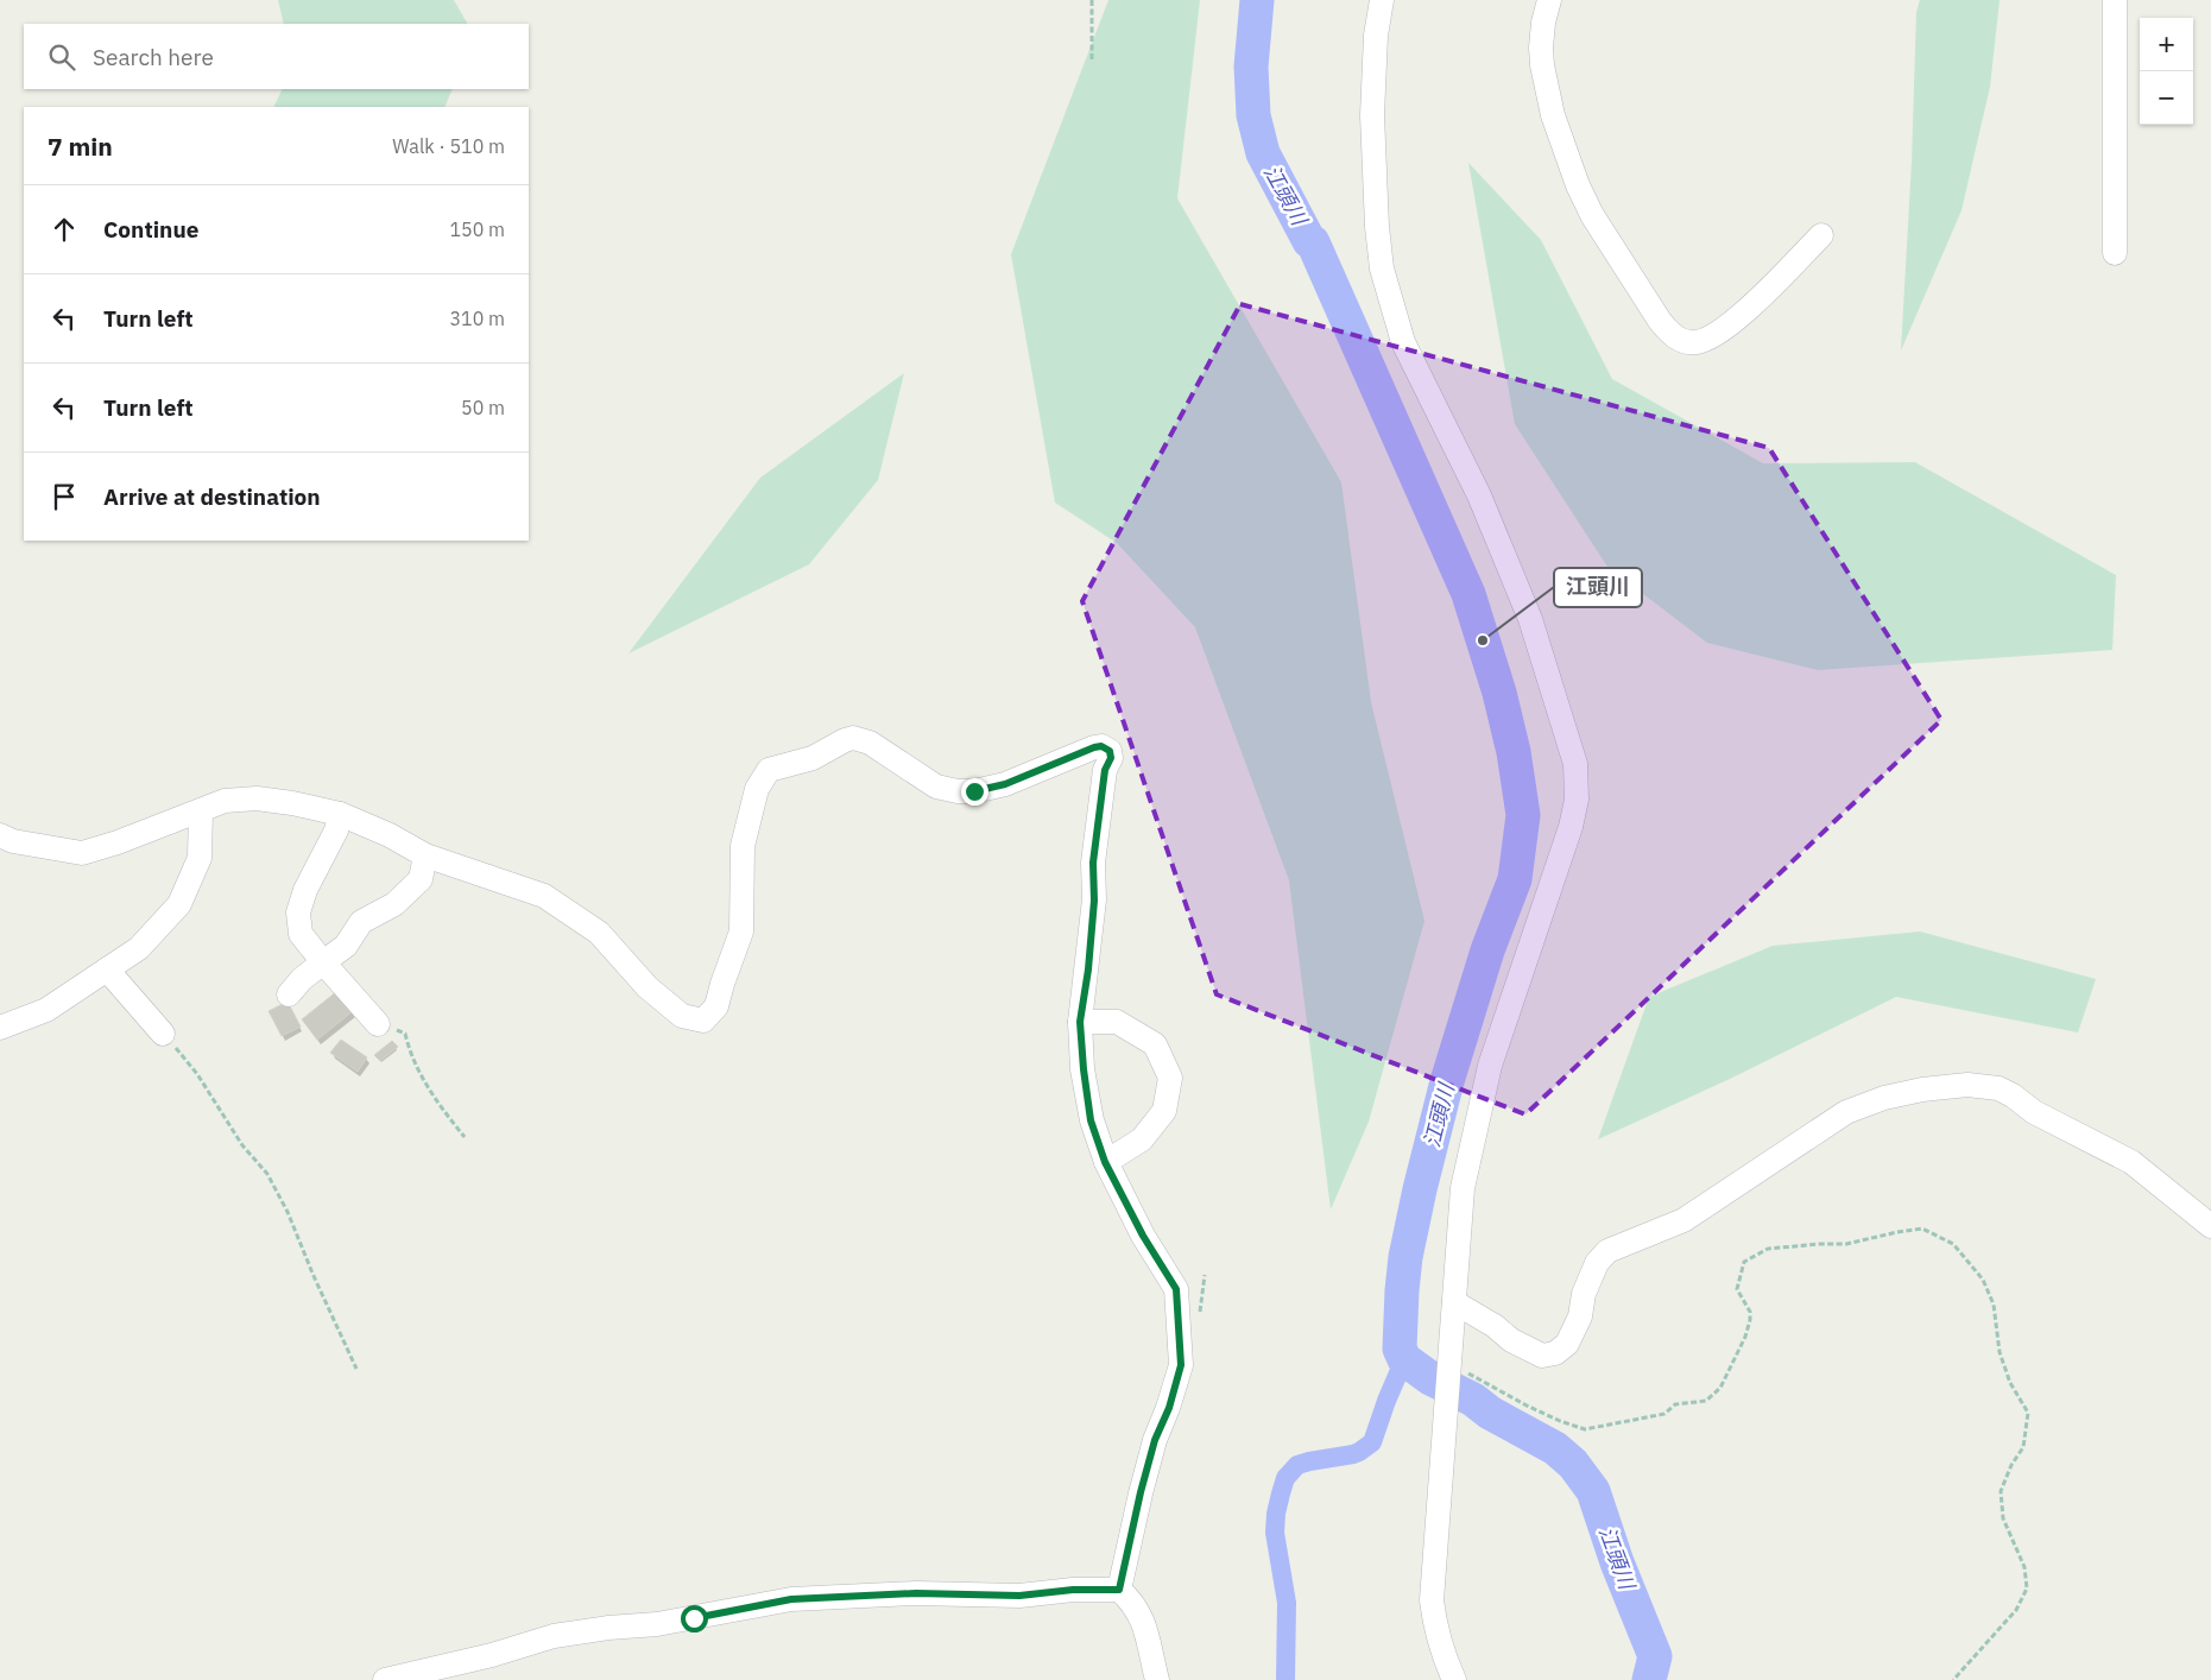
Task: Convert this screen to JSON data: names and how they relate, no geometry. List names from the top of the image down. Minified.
{"water":["江頭川"],"places":["江頭川"],"page":{"map_buttons":["+","−"],"search":"Search here","heading":["7 min","Walk · 510 m"],"list":[["Continue","150 m"],["Turn left","310 m"],["Turn left","50 m"],"Arrive at destination"]}}
